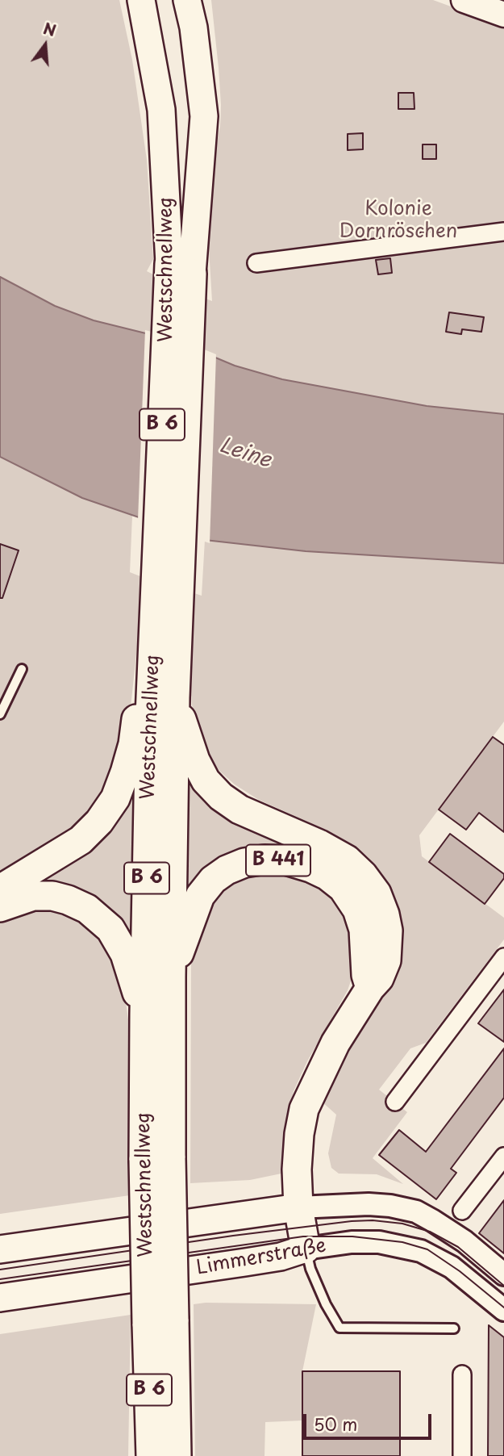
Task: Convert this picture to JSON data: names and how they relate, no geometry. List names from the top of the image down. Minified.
{"streets":{"highway":["Westschnellweg","B 6","B 441"],"main road":["Limmerstraße"]},"crossings":[["Westschnellweg","B 441"]],"water":["Leine"],"parks":["Kolonie Dornröschen"],"scale_bar":"50 m","north":"top"}
